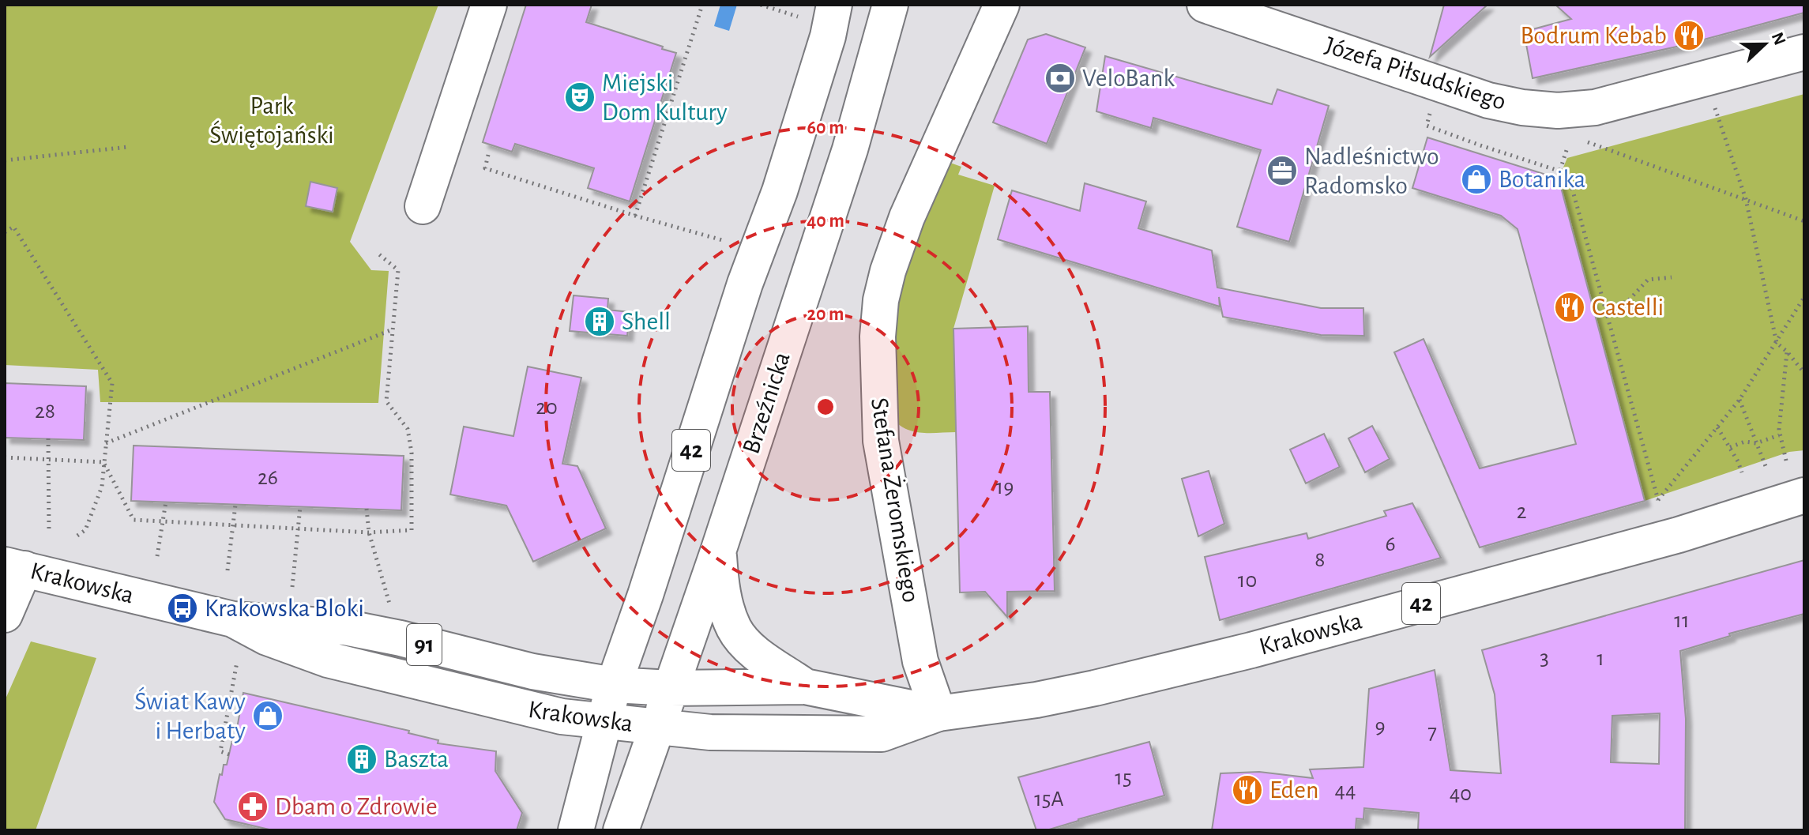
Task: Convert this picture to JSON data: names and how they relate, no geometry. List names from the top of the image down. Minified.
{"streets":{"main road":["Józefa Piłsudskiego","Brzeźnicka","42","Stefana Żeromskiego","Krakowska","91"]},"crossings":[["Brzeźnicka","Krakowska"],["42","Krakowska"],["Stefana Żeromskiego","Krakowska"]],"parks":["Park Świętojański"],"places":{"restaurant":["Bodrum Kebab","Castelli","Eden"],"bank":["VeloBank"],"theatre":["Miejski Dom Kultury"],"office":["Nadleśnictwo Radomsko"],"shop":["Botanika","Świat Kawy i Herbaty"],"building":["Shell","Baszta"],"bus stop":["Krakowska Bloki"],"pharmacy":["Dbam o Zdrowie"]},"house_numbers":["20","28","26","19","2","6","8","10","11","3","1","9","7","15","44","40","15A"],"north":"right","rings":["60 m","40 m","20 m"]}
